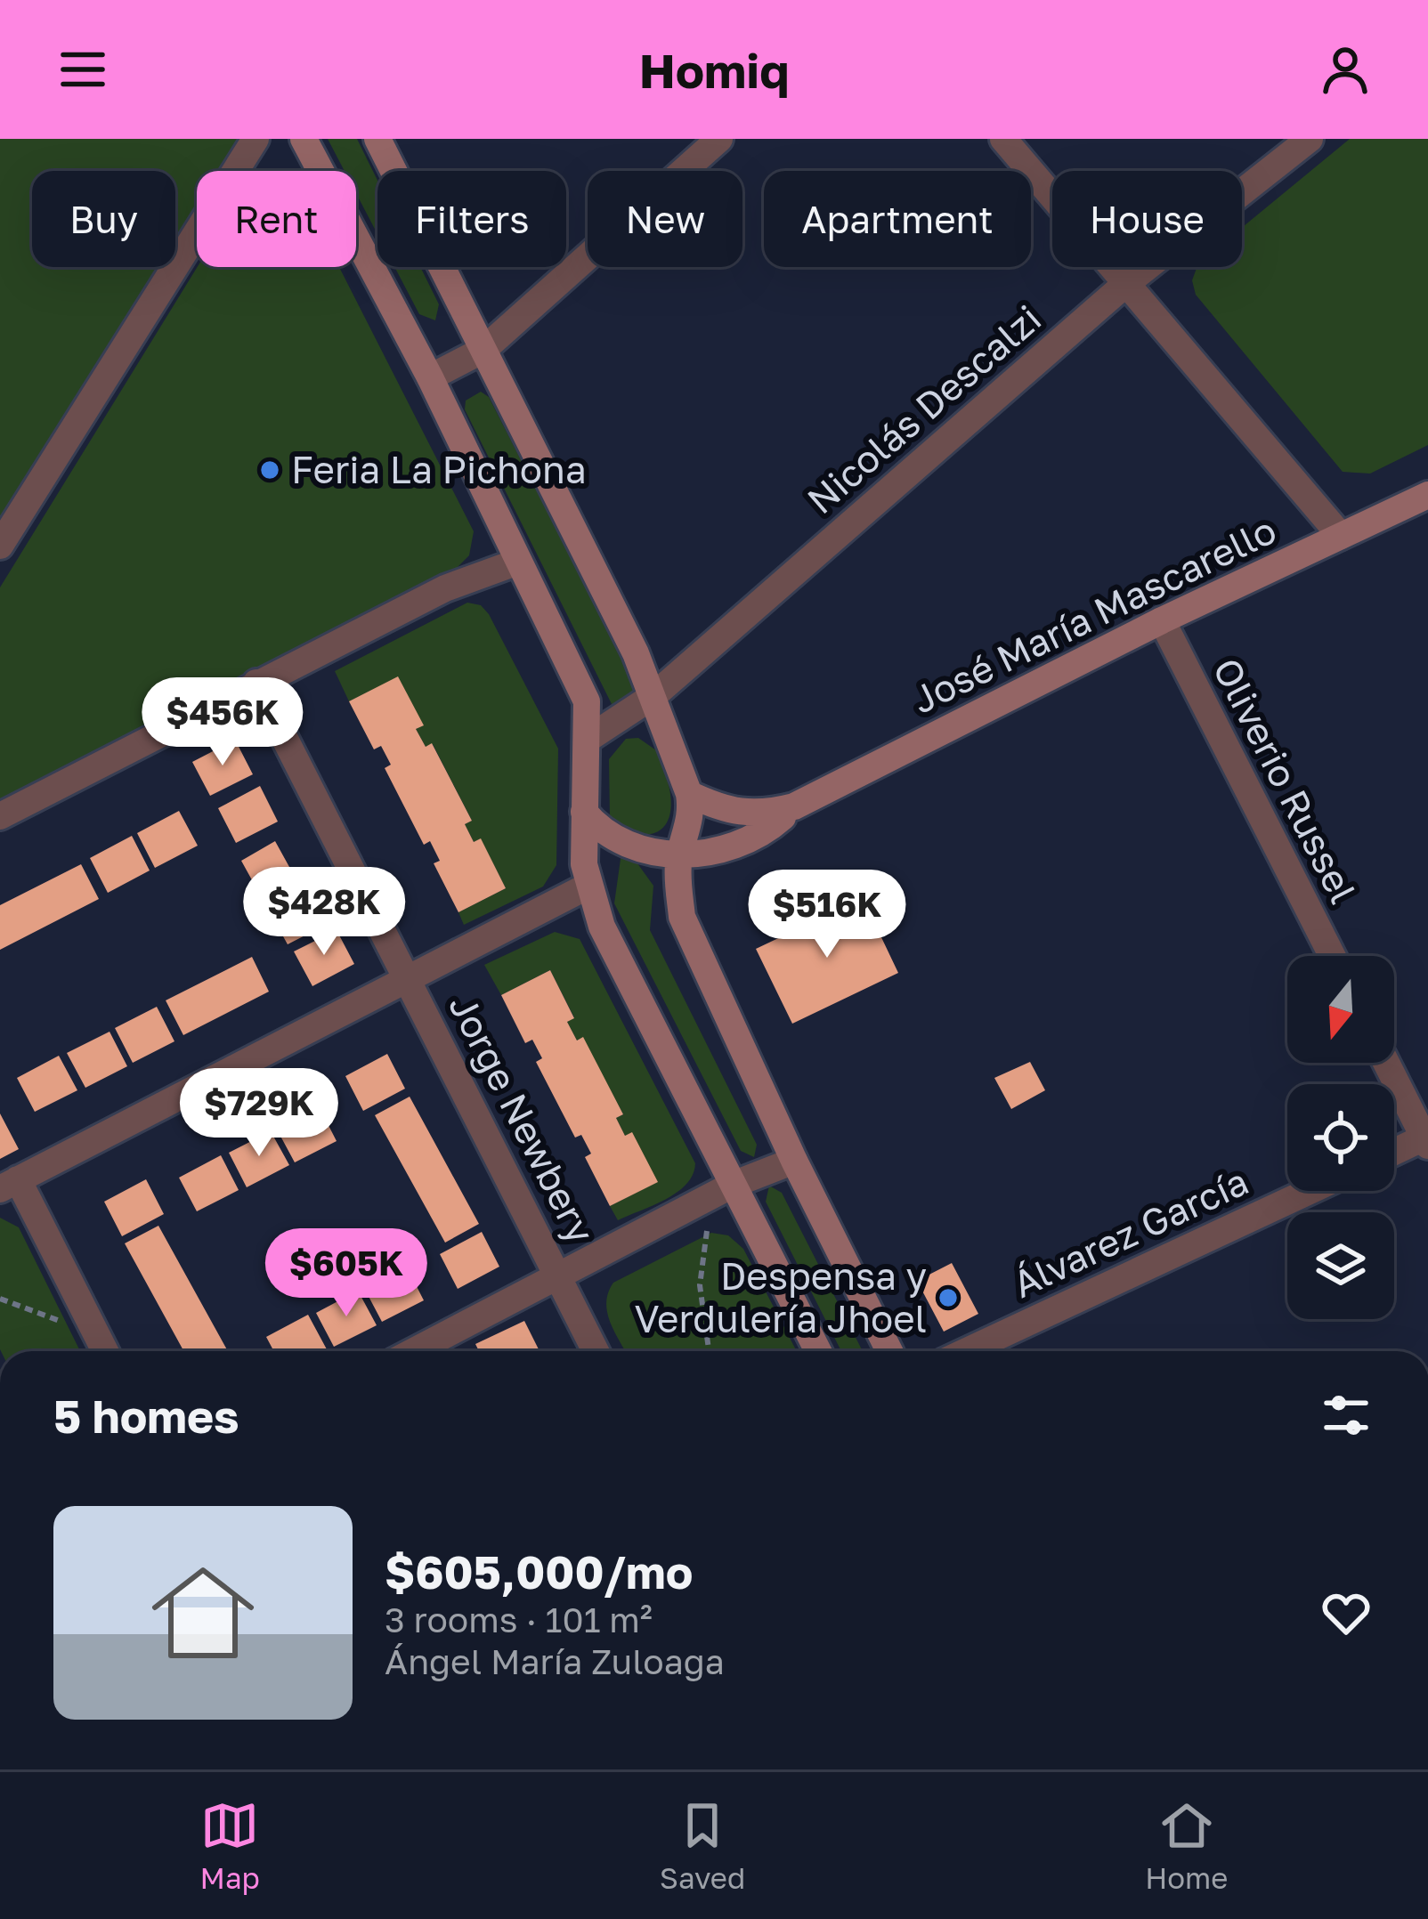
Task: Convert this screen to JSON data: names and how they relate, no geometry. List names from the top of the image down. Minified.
{"streets":{"main road":["José María Mascarello"],"street":["Nicolás Descalzi","Oliverio Russel","Jorge Newbery","Álvarez García"]},"crossings":[["José María Mascarello","Oliverio Russel"]],"places":["Feria La Pichona","Despensa y Verdulería Jhoel"],"north":"bottom","page":{"header":"Homiq","chip":["Buy","Rent","Filters","New","Apartment","House"],"price":["$456K","$428K","$516K","$729K","$605K"],"heading":"5 homes","list":[{"name":"$605,000/mo","note":"3 rooms · 101 m² · Ángel María Zuloaga"}],"tabs":["Map","Saved","Home"]}}
